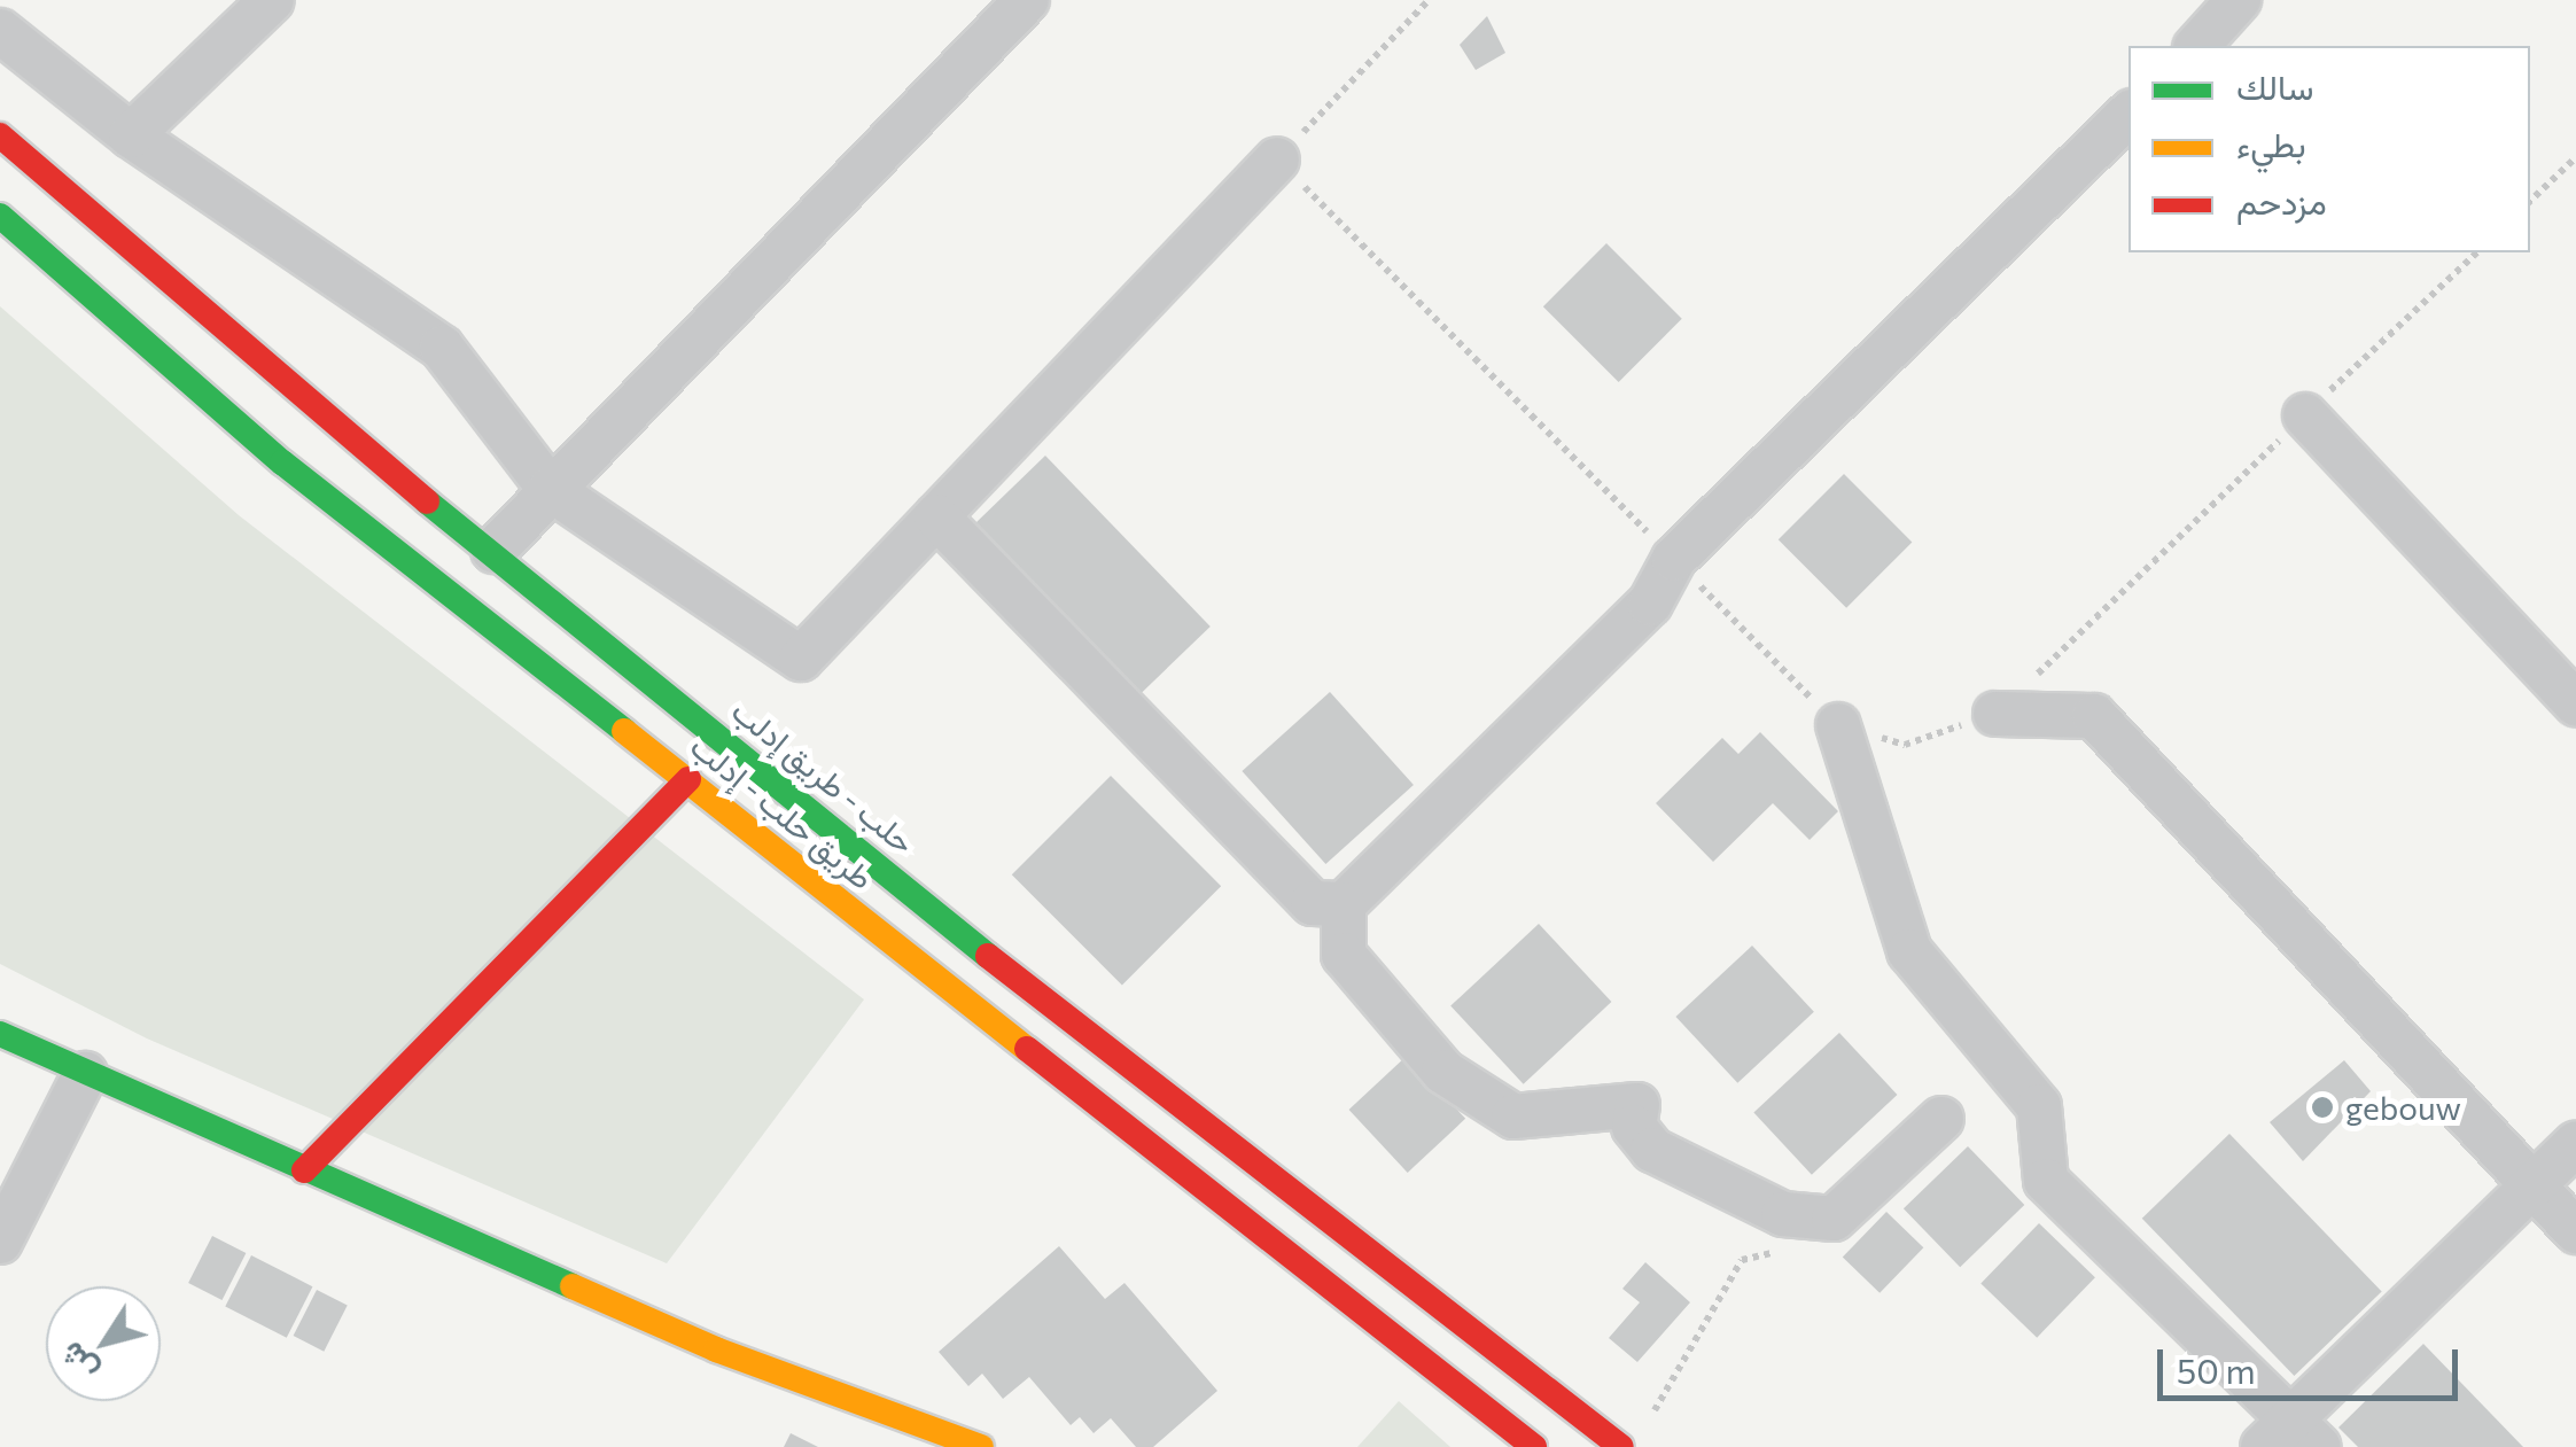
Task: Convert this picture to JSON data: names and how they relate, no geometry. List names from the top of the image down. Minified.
{"streets":{"main road":["حلب - طريق إدلب","طريق حلب - إدلب"]},"places":["gebouw"],"legend":["سالك","بطيء","مزدحم"],"scale_bar":"50 m","north":"bottom left"}
